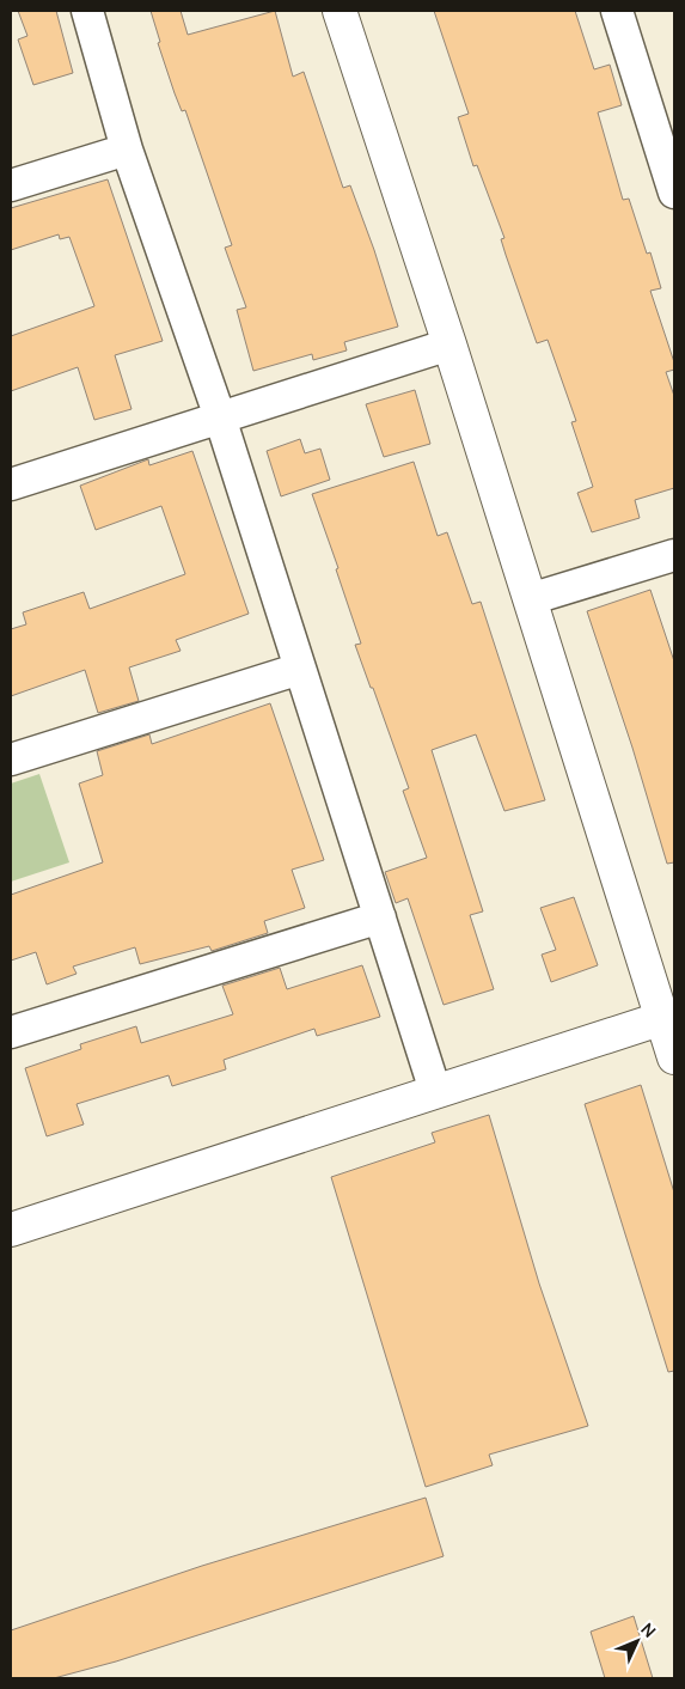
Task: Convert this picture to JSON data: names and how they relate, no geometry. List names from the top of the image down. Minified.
{"north":"top right"}
